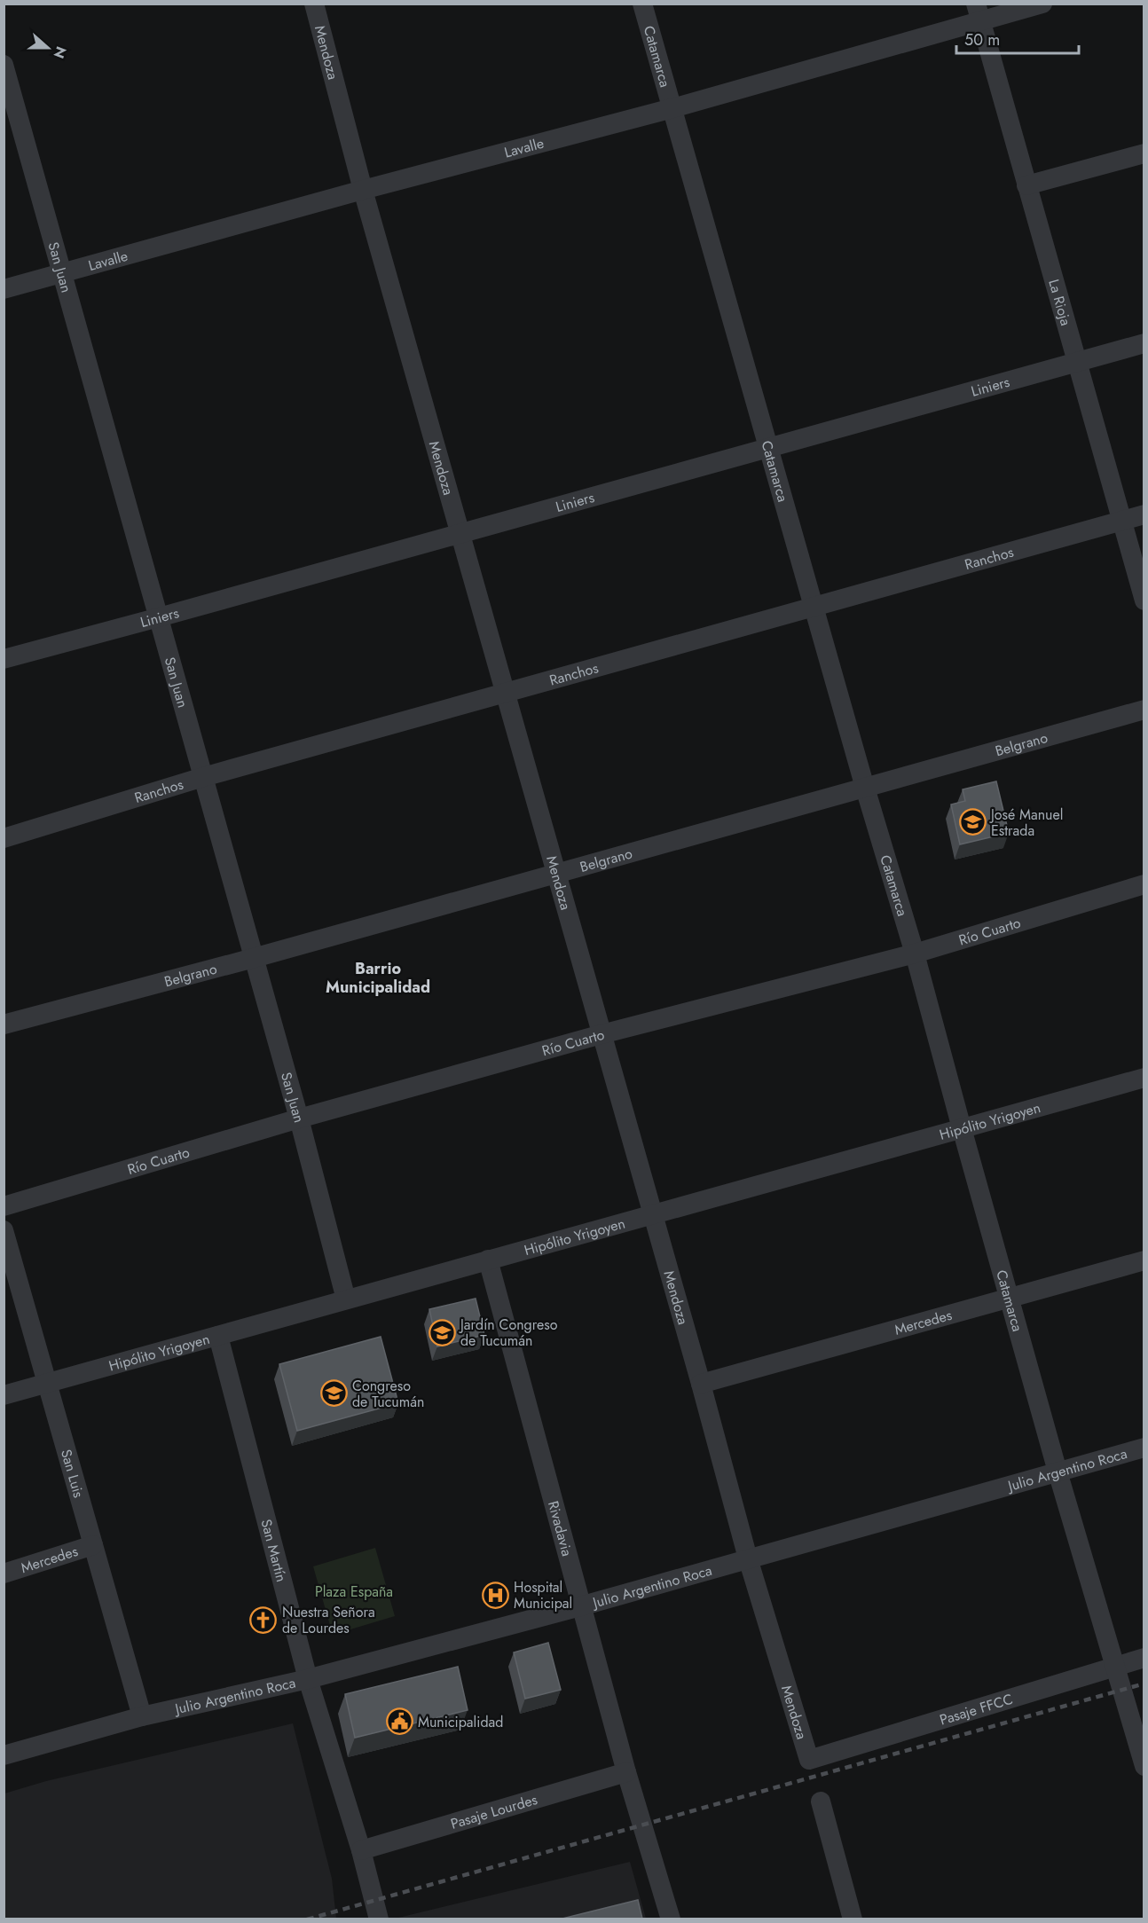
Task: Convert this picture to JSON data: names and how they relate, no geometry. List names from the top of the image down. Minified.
{"streets":{"street":["Mendoza","Catamarca","Lavalle","San Juan","La Rioja","Liniers","Ranchos","Belgrano","Río Cuarto","Hipólito Yrigoyen","Mercedes","Julio Argentino Roca","San Luis","Rivadavia","San Martín","Pasaje FFCC","Pasaje Lourdes"]},"crossings":[["Mendoza","Lavalle"],["Mendoza","Liniers"],["Mendoza","Ranchos"],["Mendoza","Belgrano"],["Mendoza","Río Cuarto"],["Mendoza","Hipólito Yrigoyen"],["Mendoza","Mercedes"],["Mendoza","Julio Argentino Roca"],["Mendoza","Pasaje FFCC"],["Catamarca","Lavalle"],["Catamarca","Liniers"],["Catamarca","Ranchos"],["Catamarca","Belgrano"],["Catamarca","Río Cuarto"],["Catamarca","Hipólito Yrigoyen"],["Catamarca","Mercedes"],["Catamarca","Julio Argentino Roca"],["Catamarca","Pasaje FFCC"],["Lavalle","San Juan"],["Lavalle","La Rioja"],["San Juan","Liniers"],["San Juan","Ranchos"],["San Juan","Belgrano"],["San Juan","Río Cuarto"],["San Juan","Hipólito Yrigoyen"],["La Rioja","Liniers"],["La Rioja","Ranchos"],["Hipólito Yrigoyen","San Luis"],["Hipólito Yrigoyen","Rivadavia"],["Hipólito Yrigoyen","San Martín"],["Mercedes","San Luis"],["Julio Argentino Roca","San Luis"],["Julio Argentino Roca","Rivadavia"],["Julio Argentino Roca","San Martín"],["Rivadavia","Pasaje Lourdes"],["San Martín","Pasaje Lourdes"]],"districts":["Barrio Municipalidad"],"parks":["Plaza España"],"places":{"school or university":["José Manuel Estrada","Jardín Congreso de Tucumán","Congreso de Tucumán"],"hospital":["Hospital Municipal"],"church":["Nuestra Señora de Lourdes"],"public building":["Municipalidad"]},"scale_bar":"50 m","north":"right"}
